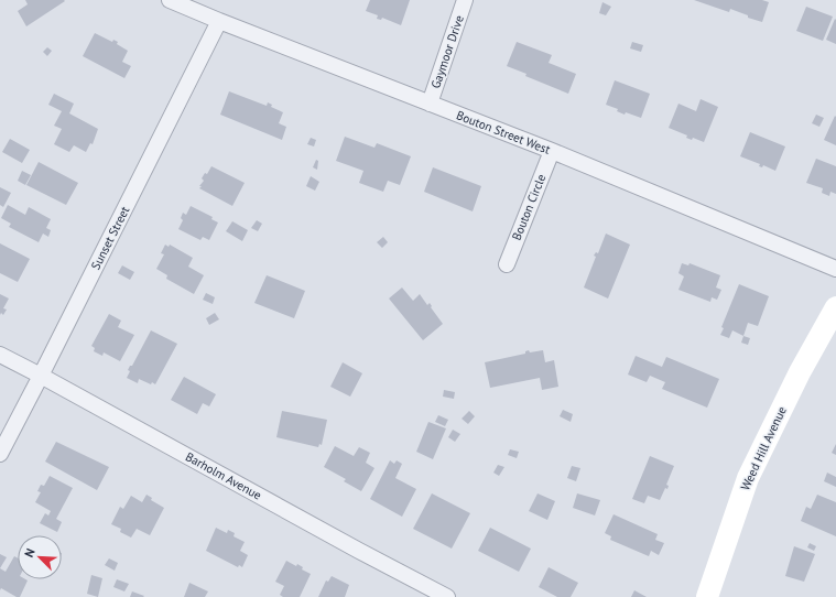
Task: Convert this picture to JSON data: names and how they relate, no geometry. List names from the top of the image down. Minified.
{"streets":{"main road":["Weed Hill Avenue"],"street":["Gaymoor Drive","Bouton Street West","Bouton Circle","Sunset Street","Barholm Avenue"]},"crossings":[["Gaymoor Drive","Bouton Street West"],["Bouton Street West","Bouton Circle"],["Bouton Street West","Sunset Street"],["Sunset Street","Barholm Avenue"]],"north":"top left"}
